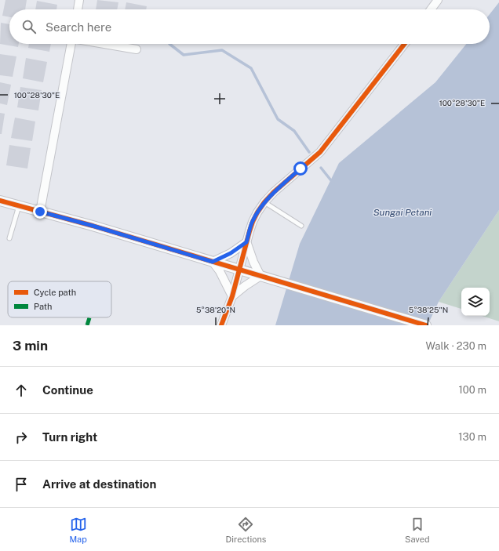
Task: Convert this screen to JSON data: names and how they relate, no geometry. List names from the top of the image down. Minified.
{"water":["Sungai Petani"],"legend":["Cycle path","Path"],"page":{"search":"Search here","heading":["3 min","Walk · 230 m"],"list":[["Continue","100 m"],["Turn right","130 m"],"Arrive at destination"],"nav":["Map","Directions","Saved"]},"coordinates":["100°28'30\"E","5°38'20\"N","5°38'25\"N"]}
